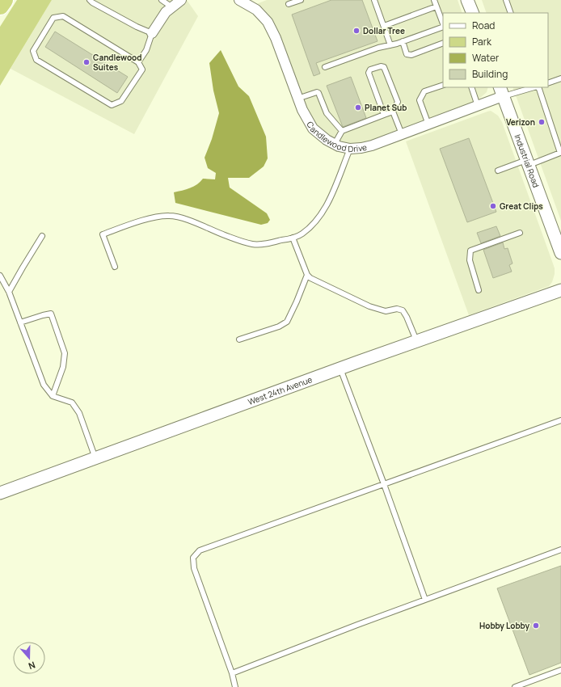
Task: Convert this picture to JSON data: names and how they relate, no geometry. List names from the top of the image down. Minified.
{"streets":{"street":["Candlewood Drive","Industrial Road","West 24th Avenue"]},"crossings":[["Candlewood Drive","Industrial Road"]],"places":["Dollar Tree","Candlewood Suites","Planet Sub","Verizon","Great Clips","Hobby Lobby"],"legend":["Road","Park","Water","Building"],"north":"bottom"}
